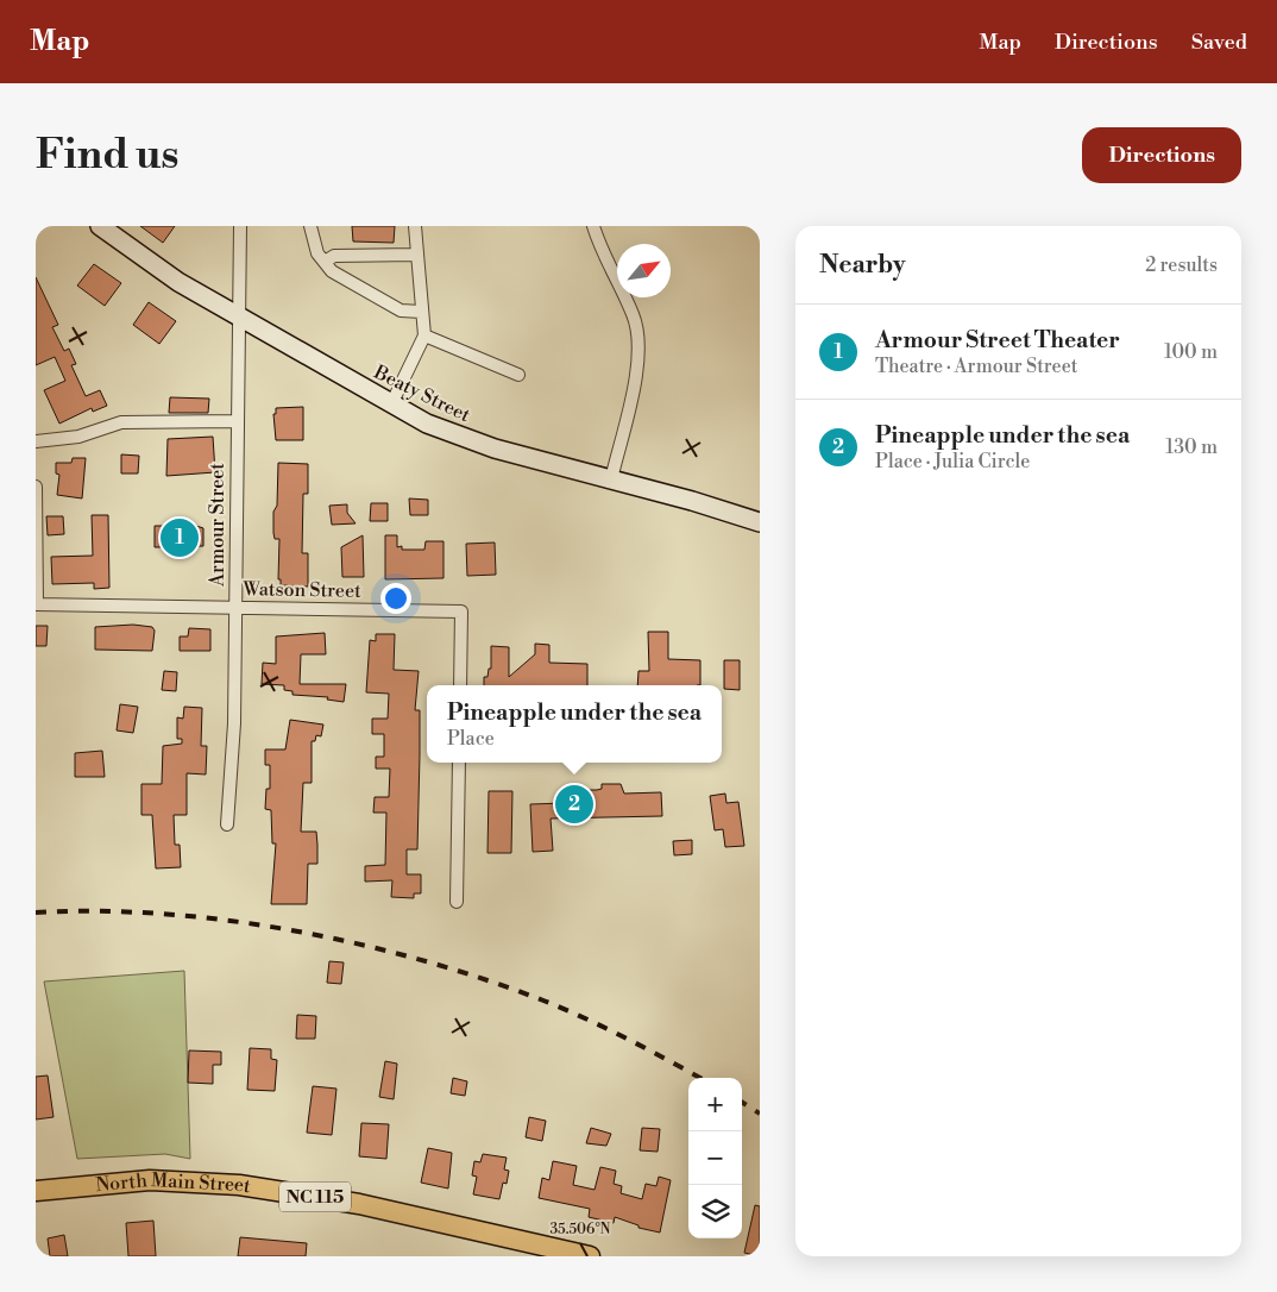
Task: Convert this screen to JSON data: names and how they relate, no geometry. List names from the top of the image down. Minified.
{"streets":{"main road":["North Main Street","NC 115"],"street":["Beaty Street","Armour Street","Watson Street"]},"crossings":[["Beaty Street","Armour Street"],["Armour Street","Watson Street"]],"north":"top right","page":{"header":"Map","nav":["Map","Directions","Saved"],"buttons":"Directions","title":"Find us","heading":["Nearby","2 results"],"list":[{"mark":"1","name":"Armour Street Theater","note":"Theatre · Armour Street","value":"100 m"},{"mark":"2","name":"Pineapple under the sea","note":"Place · Julia Circle","value":"130 m"}],"pins":["1","2"],"popup":["Pineapple under the sea","Place"],"map_buttons":["+","−"]},"coordinates":["35.506°N"]}
